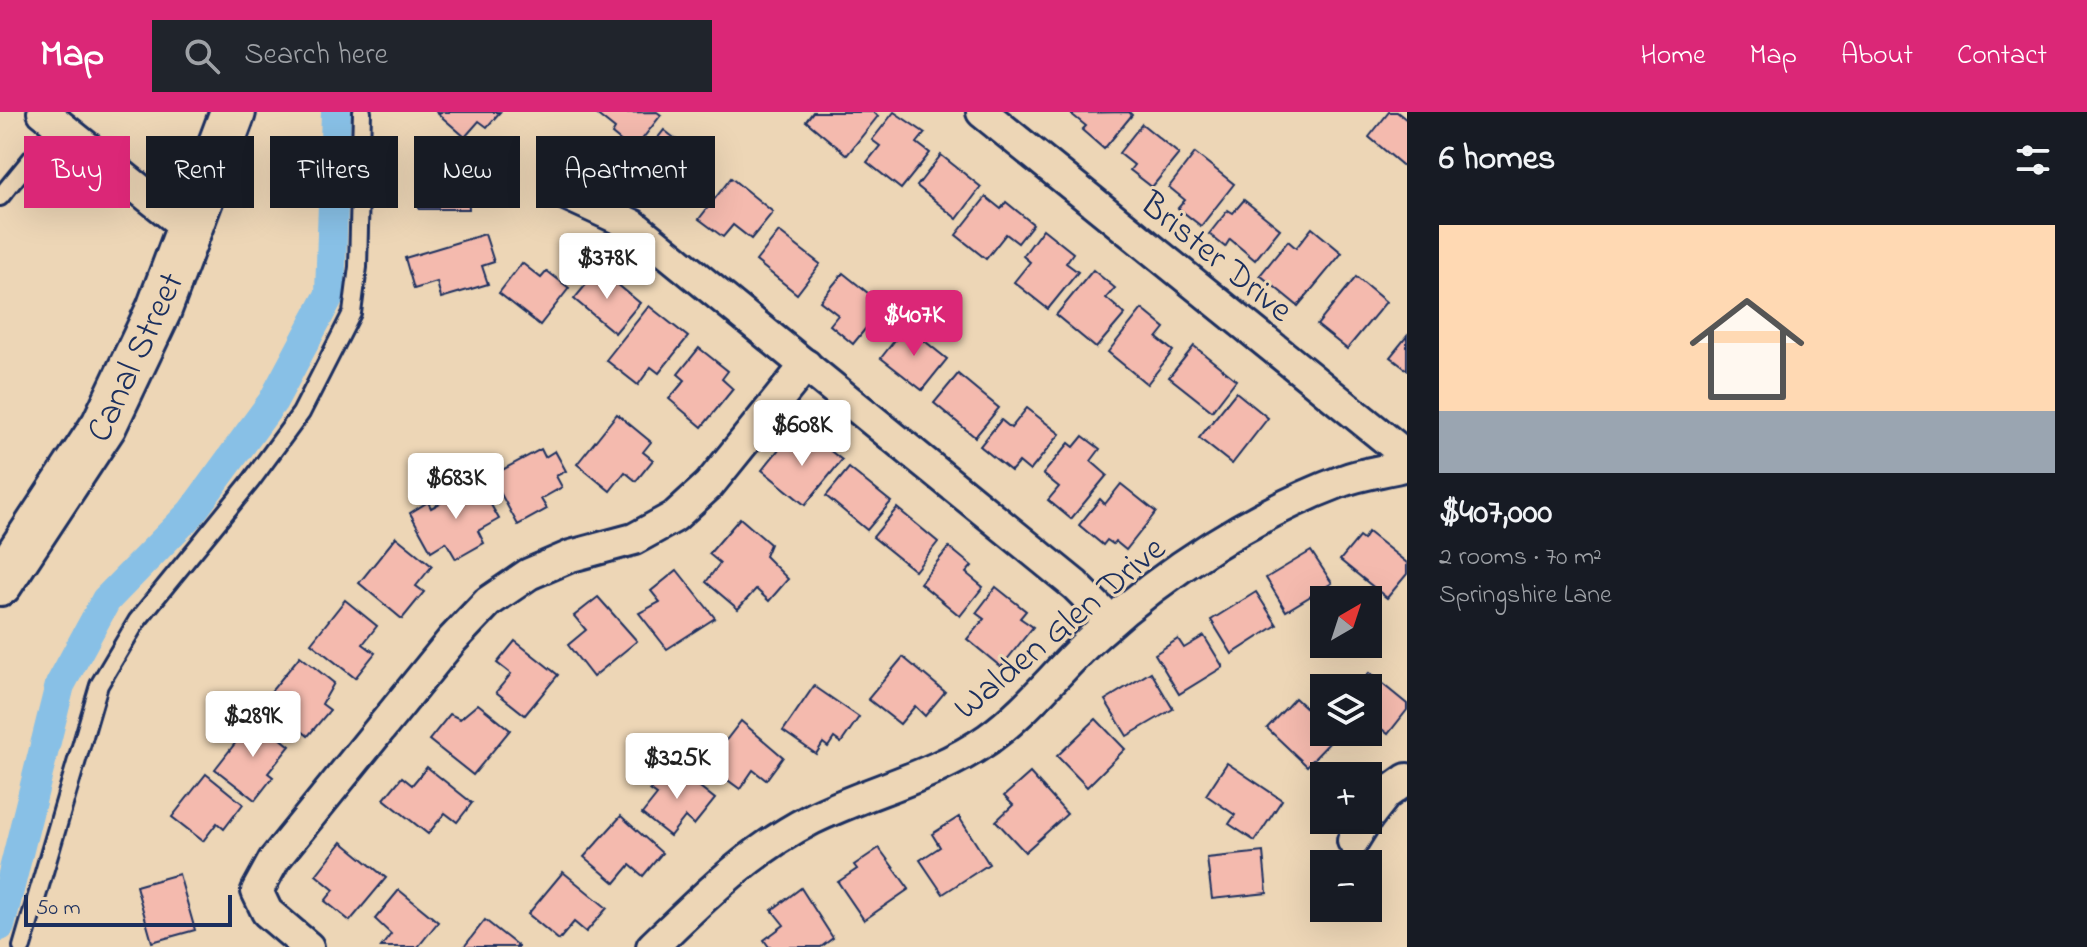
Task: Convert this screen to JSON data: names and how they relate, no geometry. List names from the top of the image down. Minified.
{"streets":{"street":["Brister Drive","Canal Street","Walden Glen Drive"]},"scale_bar":"50 m","north":"top right","page":{"header":"Map","search":"Search here","nav":["Home","Map","About","Contact"],"heading":"6 homes","chip":["Buy","Rent","Filters","New","Apartment"],"list":[{"name":"$407,000","note":"2 rooms · 70 m² · Springshire Lane"}],"price":["$378K","$407K","$608K","$683K","$289K","$325K"],"map_buttons":["+","−"],"scale":"50 m"}}
